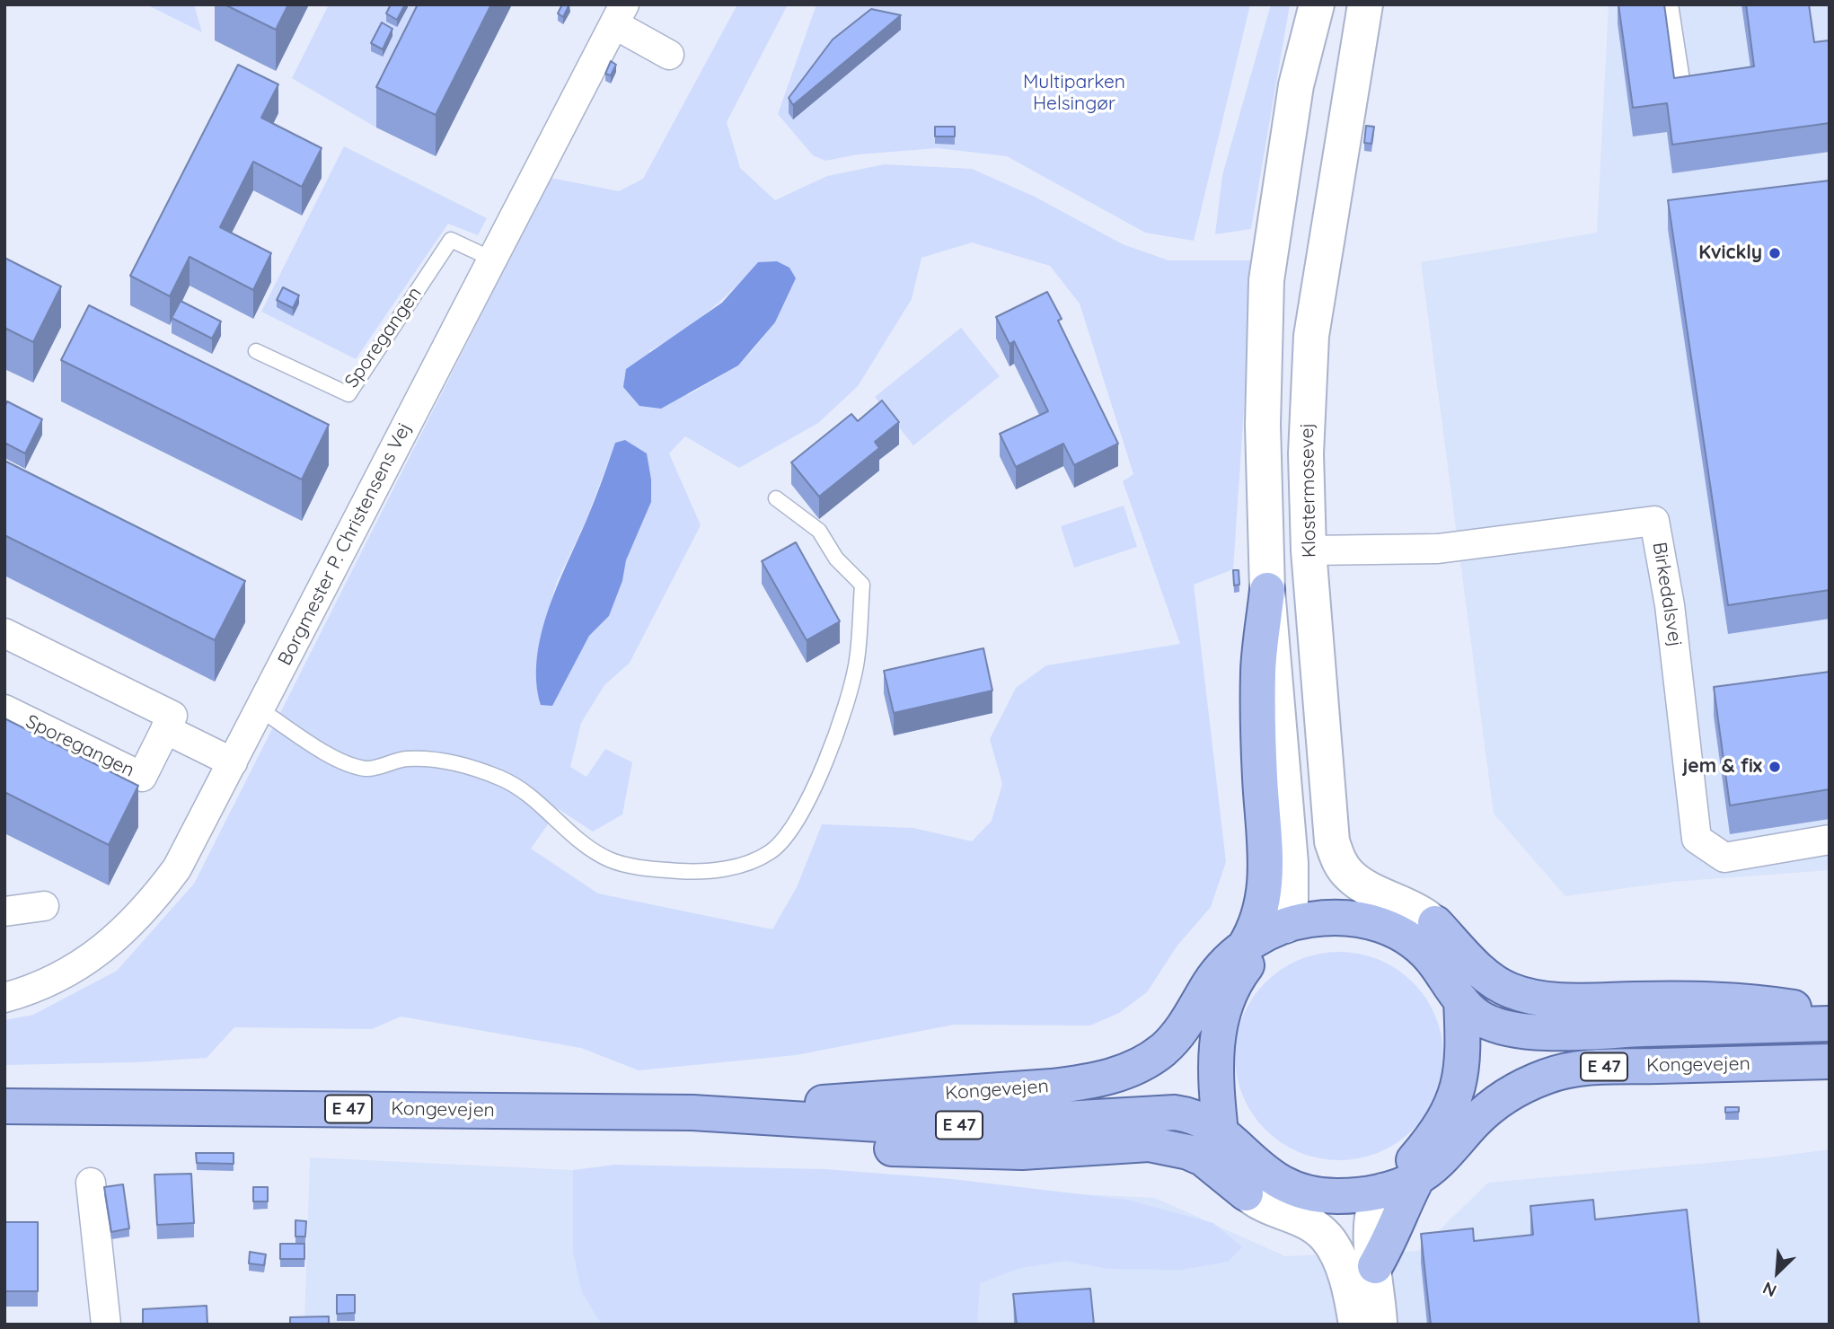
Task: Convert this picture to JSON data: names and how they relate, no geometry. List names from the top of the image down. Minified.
{"streets":{"main road":["Klostermosevej","Kongevejen","E 47"],"street":["Sporegangen","Borgmester P. Christensens Vej","Birkedalsvej"]},"crossings":[["Sporegangen","Borgmester P. Christensens Vej"],["Klostermosevej","Birkedalsvej"],["Kongevejen","E 47"]],"parks":["Multiparken Helsingør"],"places":["Kvickly","jem & fix"],"north":"bottom left"}
